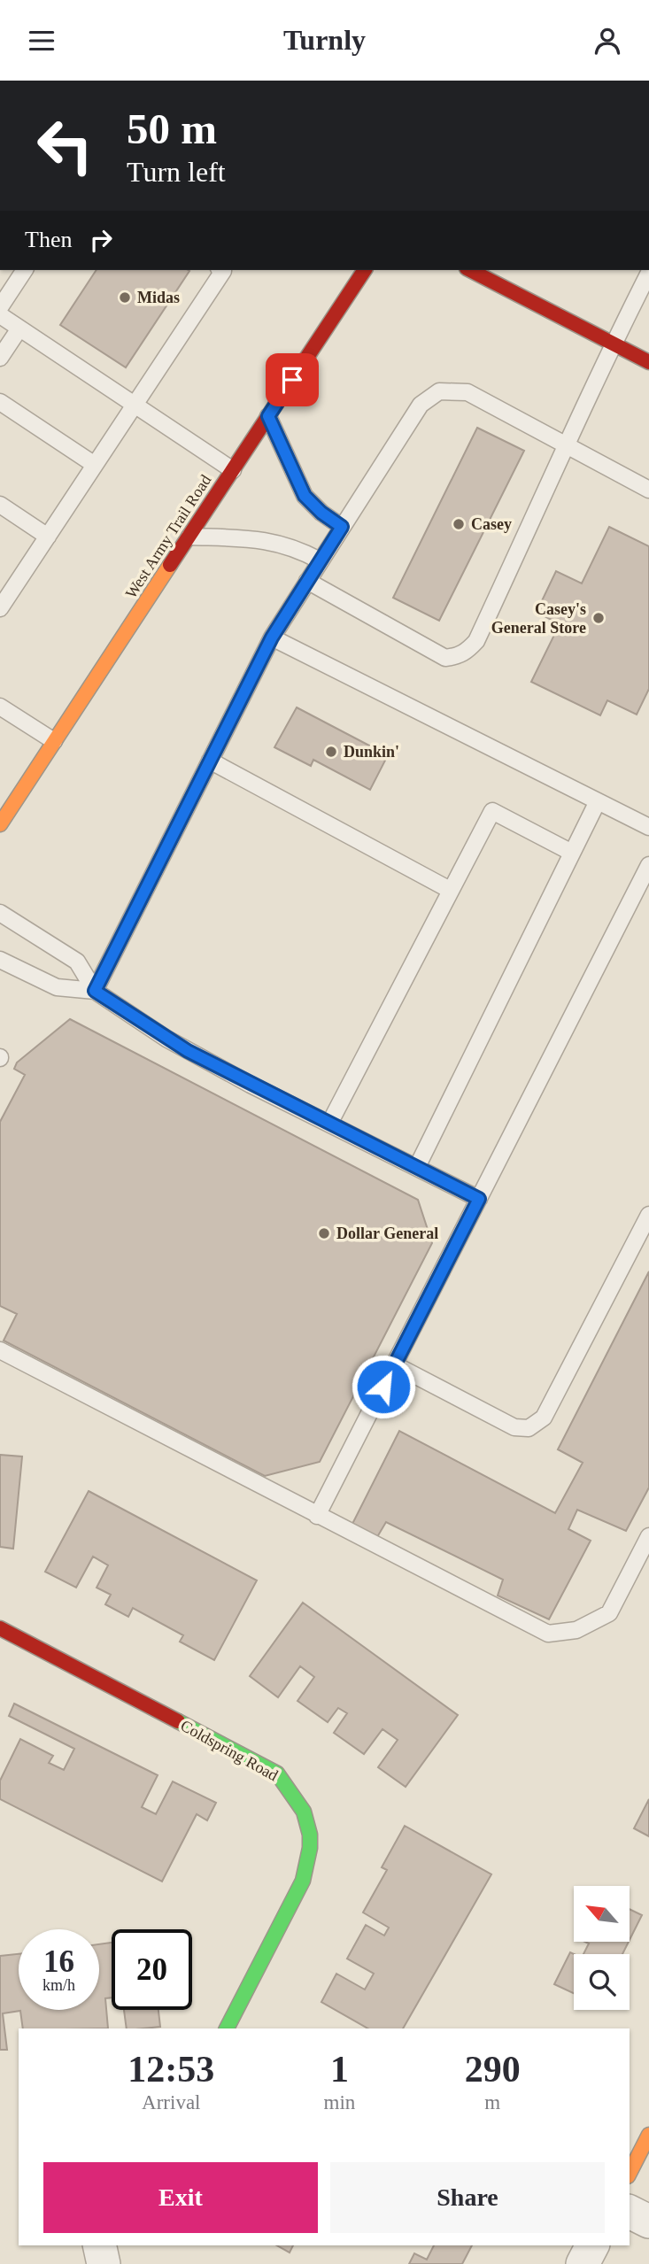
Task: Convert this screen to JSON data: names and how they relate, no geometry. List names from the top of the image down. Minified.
{"streets":{"main road":["West Army Trail Road","Coldspring Road"]},"places":["Midas","Casey","Casey's General Store","Dunkin'","Dollar General"],"north":"top left","page":{"header":"Turnly","turn":["50 m","Turn left"],"then":"Then","speed":"16 km/h","limit":"20","eta":["12:53","Arrival","1","min","290","m"],"buttons":["Exit","Share"]}}
